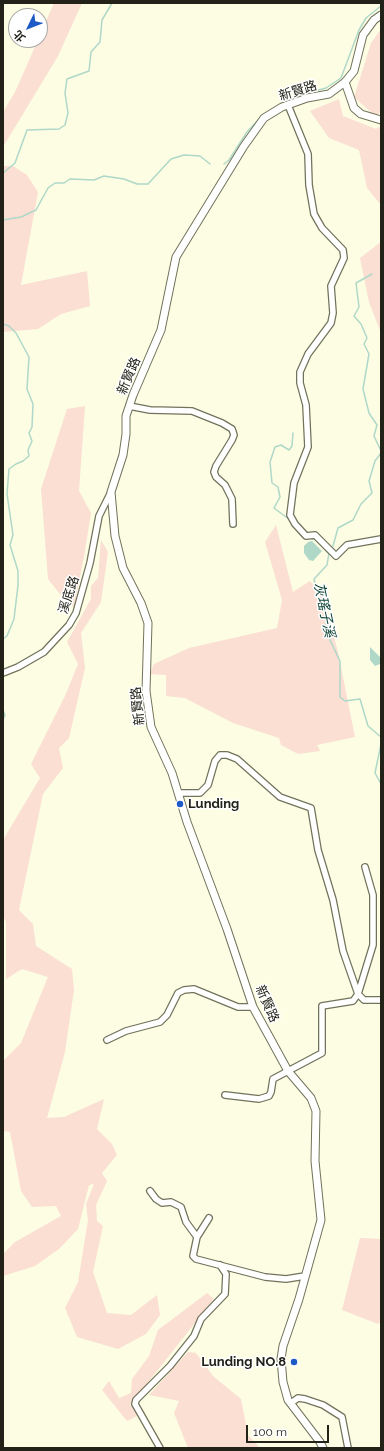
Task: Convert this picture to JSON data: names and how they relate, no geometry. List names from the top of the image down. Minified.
{"streets":{"street":["新賢路","溪底路"]},"crossings":[["新賢路","溪底路"]],"water":["灰瑤子溪"],"places":["Lunding","Lunding NO.8"],"scale_bar":"100 m","north":"bottom left"}
